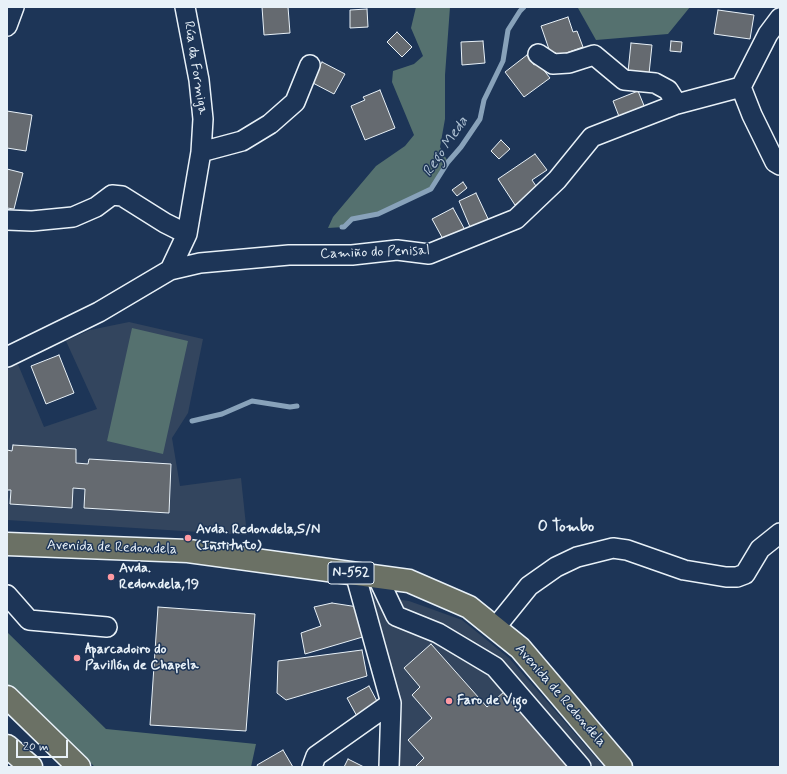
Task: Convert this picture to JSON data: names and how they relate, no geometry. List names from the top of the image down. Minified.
{"streets":{"highway":["Avenida de Redondela","N-552"],"street":["Rúa da Formiga","Camiño do Penisal"]},"crossings":[["Rúa da Formiga","Camiño do Penisal"]],"districts":["O Tombo"],"water":["Rego Meda"],"places":["Avda. Redondela,S/N (Instituto)","Avda. Redondela,19","Aparcadoiro do Pavillón de Chapela","Faro de Vigo"],"scale_bar":"20 m"}
